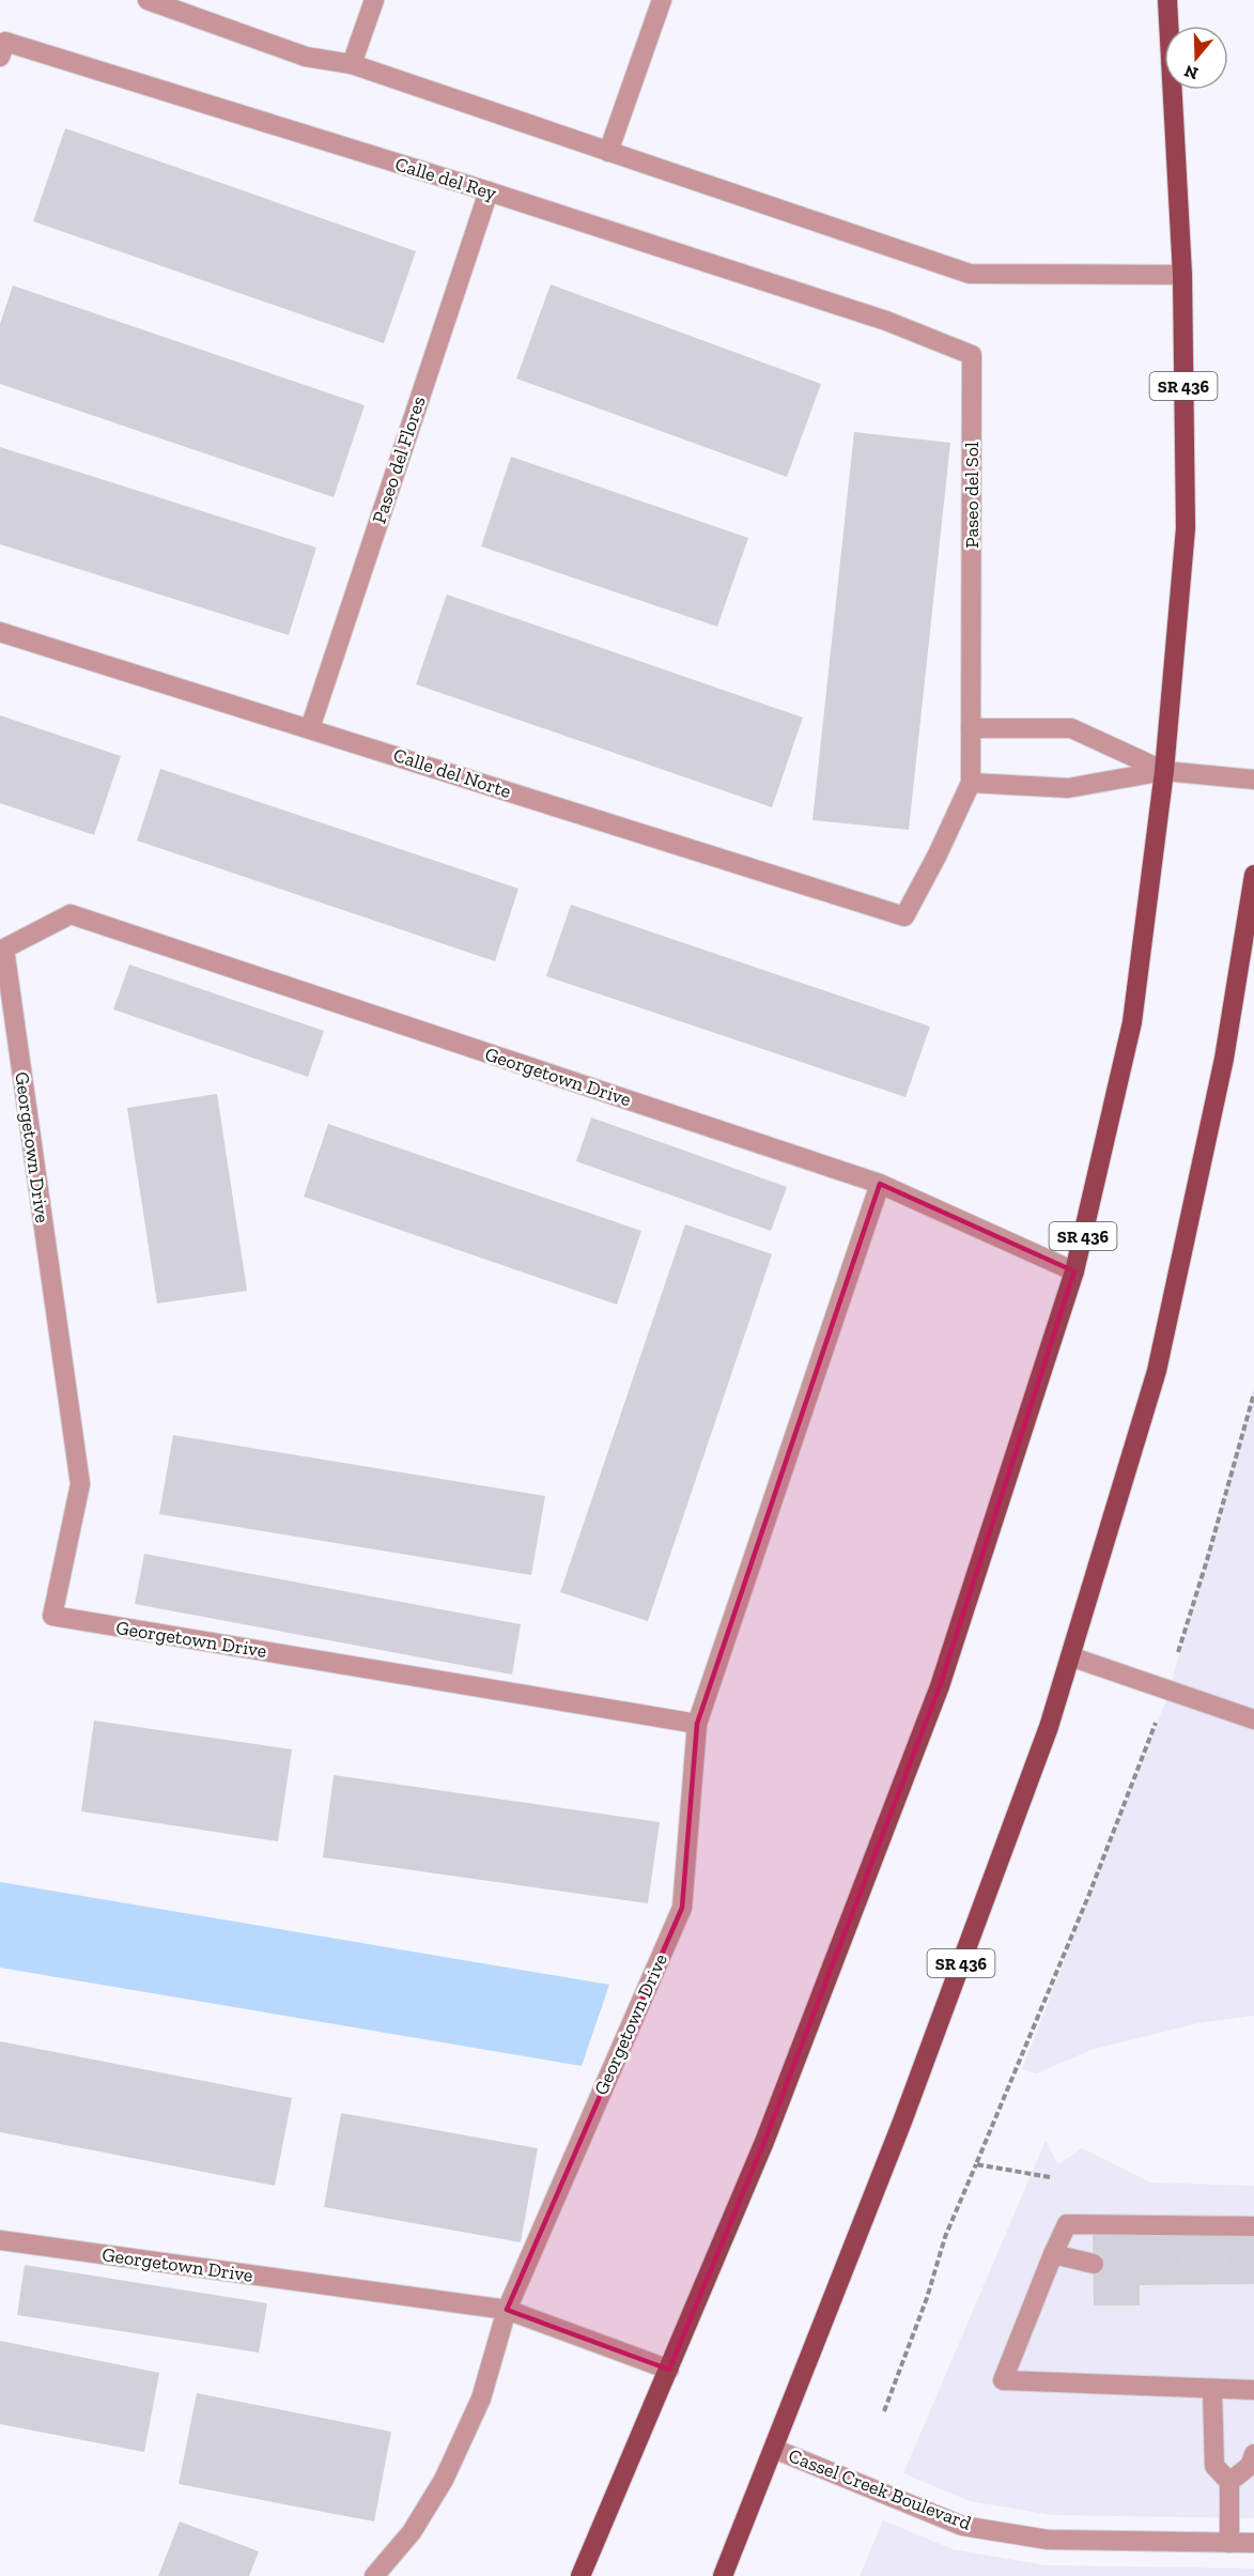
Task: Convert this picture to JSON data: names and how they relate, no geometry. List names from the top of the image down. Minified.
{"streets":{"main road":["SR 436"],"street":["Calle del Rey","Paseo del Flores","Paseo del Sol","Calle del Norte","Georgetown Drive","Cassel Creek Boulevard"]},"crossings":[["Calle del Rey","Paseo del Flores"],["Calle del Rey","Paseo del Sol"],["SR 436","Georgetown Drive"],["SR 436","Cassel Creek Boulevard"],["Paseo del Flores","Calle del Norte"],["Paseo del Sol","Calle del Norte"]],"north":"bottom"}
